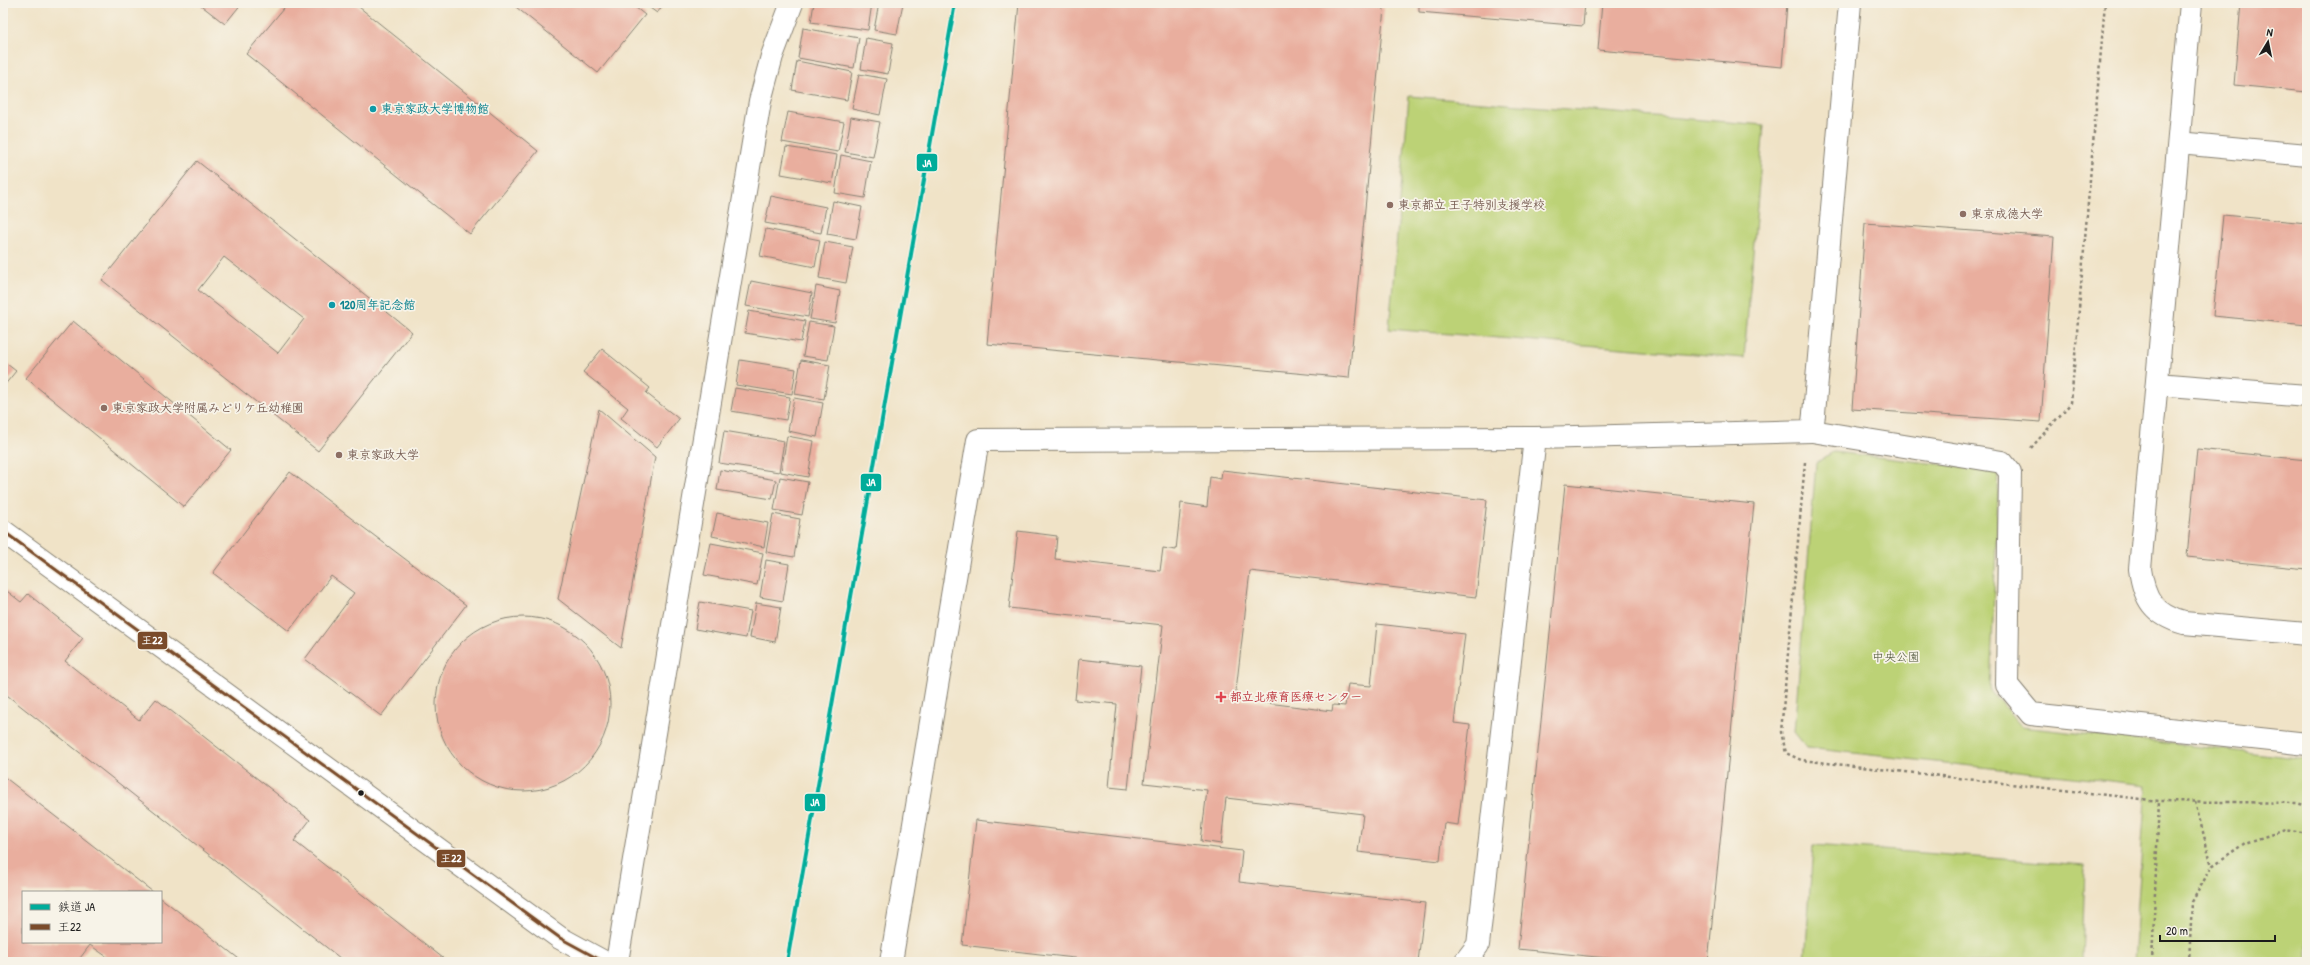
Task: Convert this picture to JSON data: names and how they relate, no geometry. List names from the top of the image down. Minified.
{"parks":["中央公園"],"places":{"other":["東京家政大学博物館","東京都立 王子特別支援学校","東京成徳大学","120周年記念館","東京家政大学附属みどりケ丘幼稚園","東京家政大学"],"health":["都立北療育医療センター"]},"lines":["rail line JA","transit line 王22"],"legend":["鉄道 JA","王22"],"scale_bar":"20 m","north":"top"}
